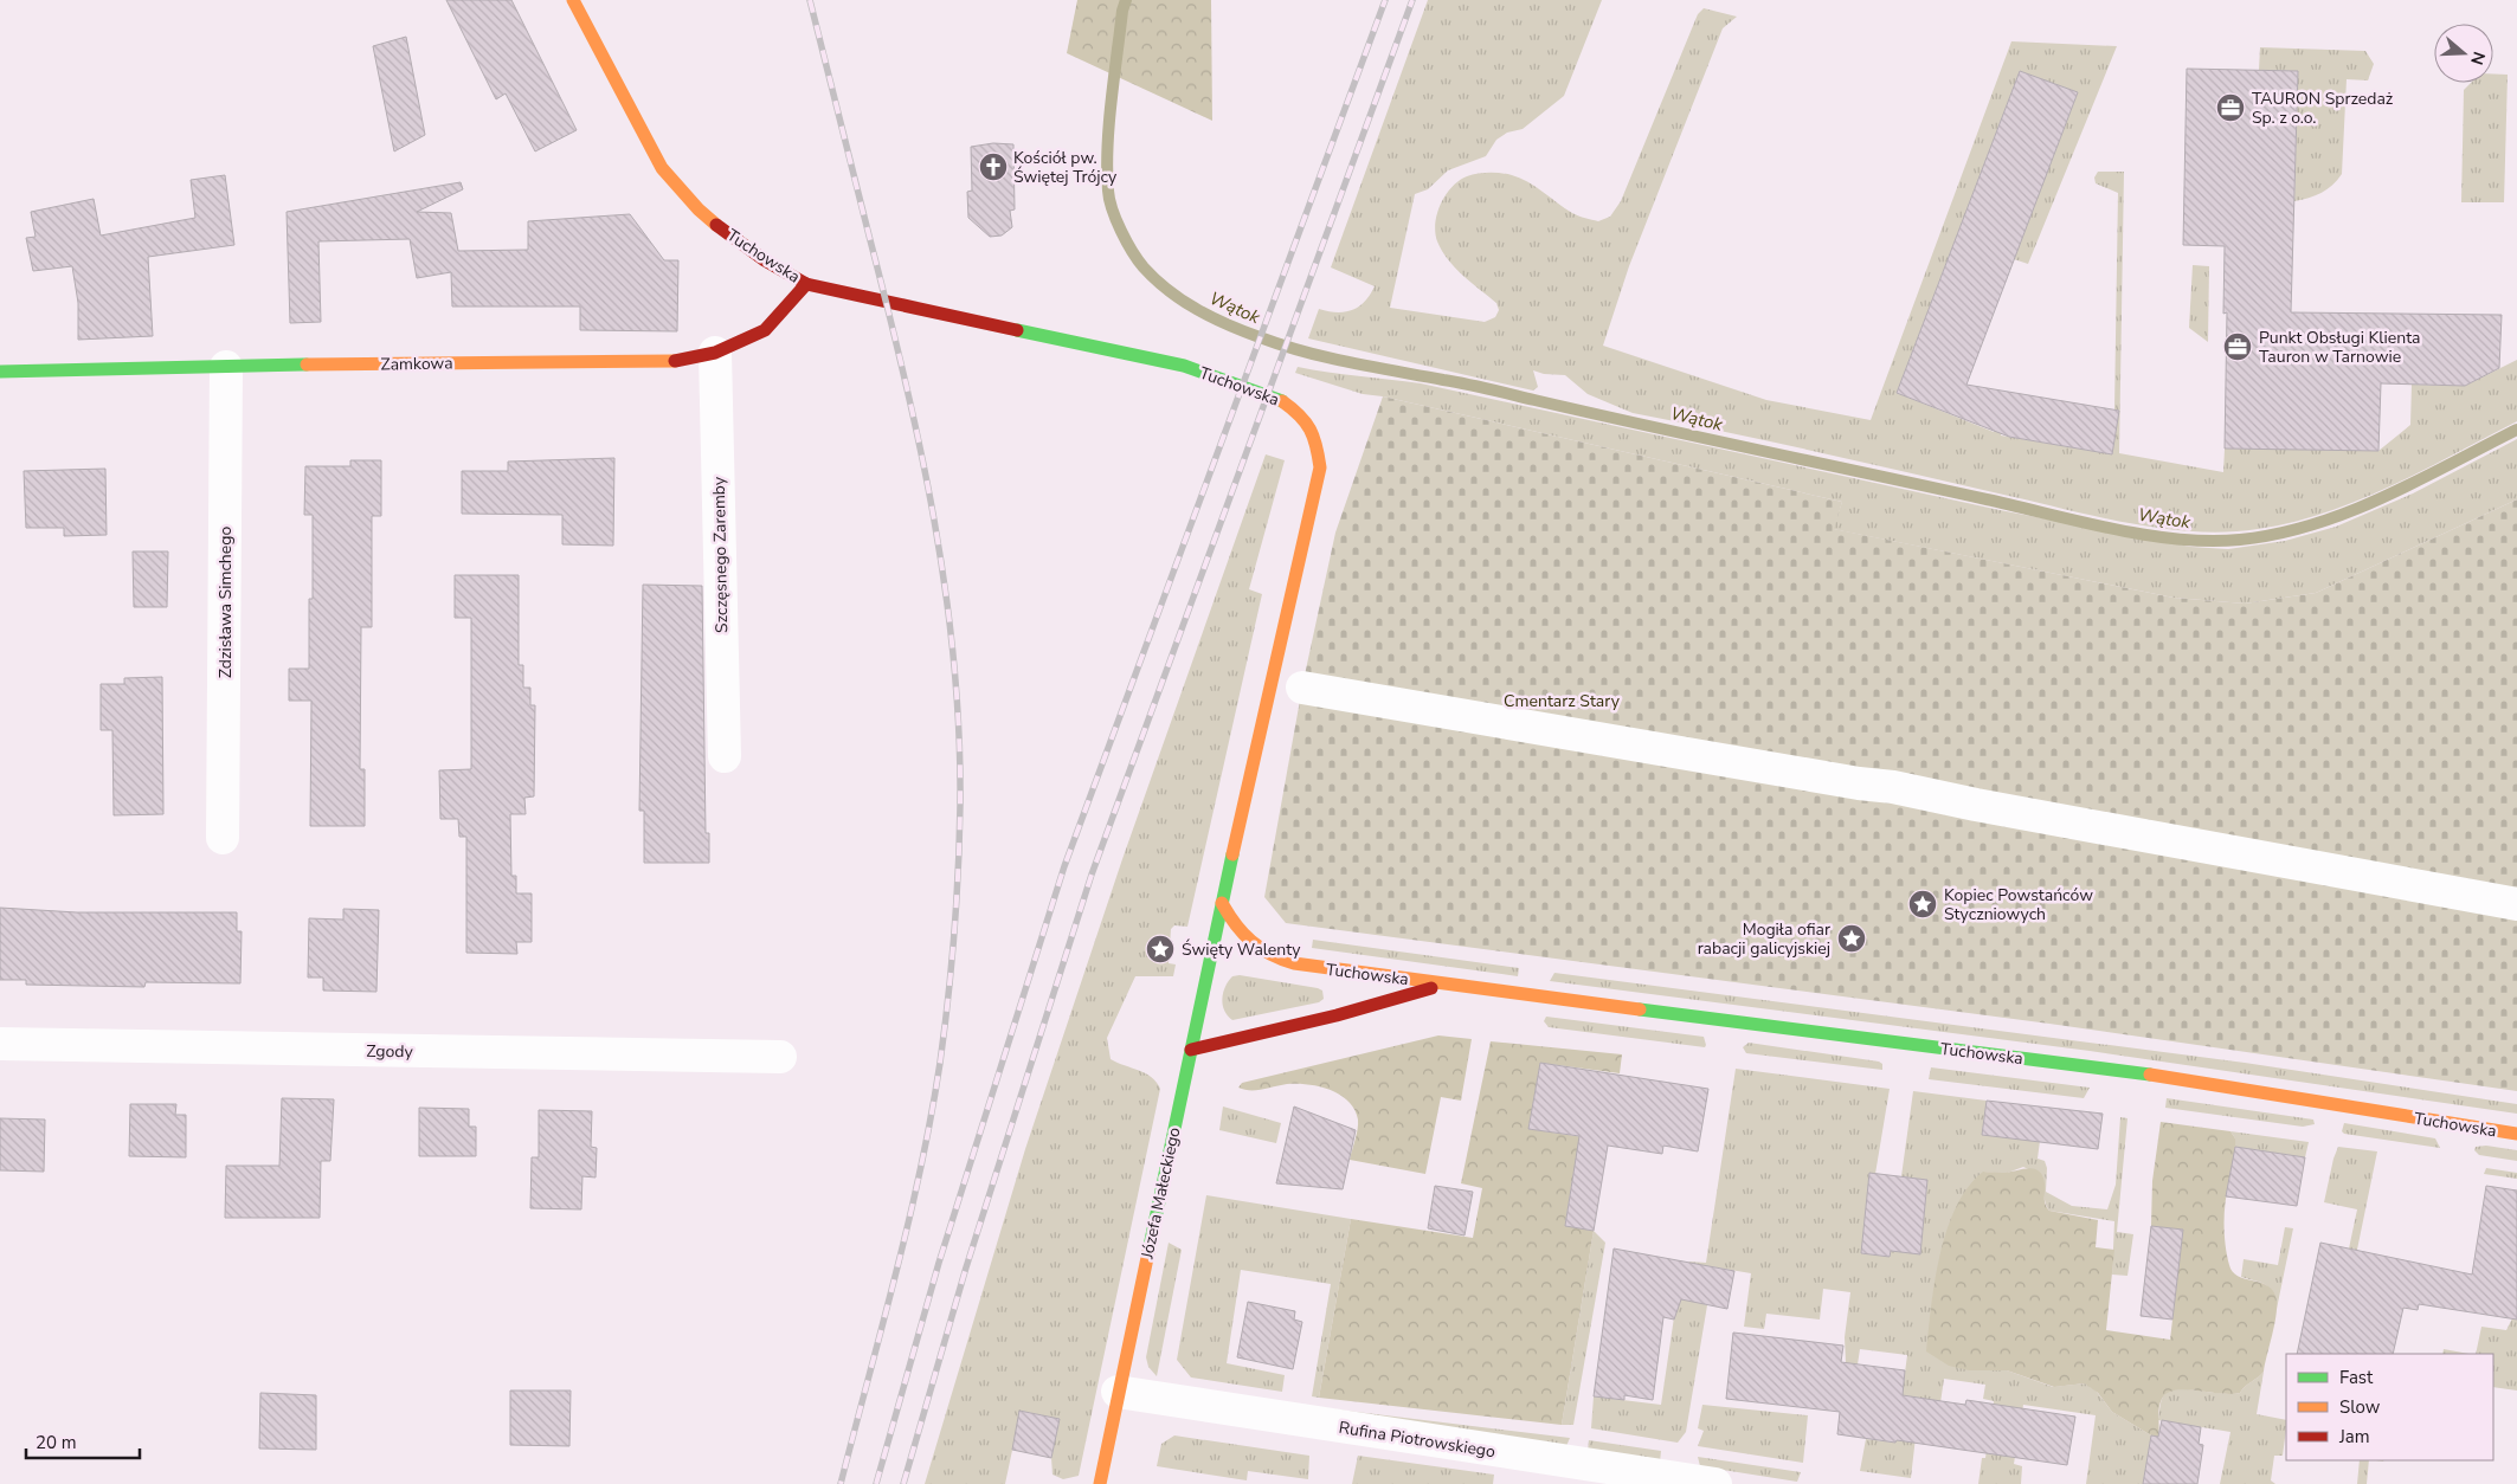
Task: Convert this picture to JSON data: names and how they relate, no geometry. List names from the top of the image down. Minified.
{"streets":{"street":["Tuchowska","Zamkowa","Szczęsnego Zaremby","Zdzisława Simchego","Zgody","Józefa Małeckiego","Rufina Piotrowskiego"]},"crossings":[["Tuchowska","Zamkowa"],["Tuchowska","Józefa Małeckiego"],["Zamkowa","Szczęsnego Zaremby"],["Zamkowa","Zdzisława Simchego"],["Józefa Małeckiego","Rufina Piotrowskiego"]],"water":["Wątok"],"parks":["Cmentarz Stary"],"places":{"office":["TAURON Sprzedaż Sp. z o.o.","Punkt Obsługi Klienta Tauron w Tarnowie"],"church":["Kościół pw. Świętej Trójcy"],"place":["Kopiec Powstańców Styczniowych","Mogiła ofiar rabacji galicyjskiej","Święty Walenty"]},"legend":["Fast","Slow","Jam"],"scale_bar":"20 m","north":"right"}
